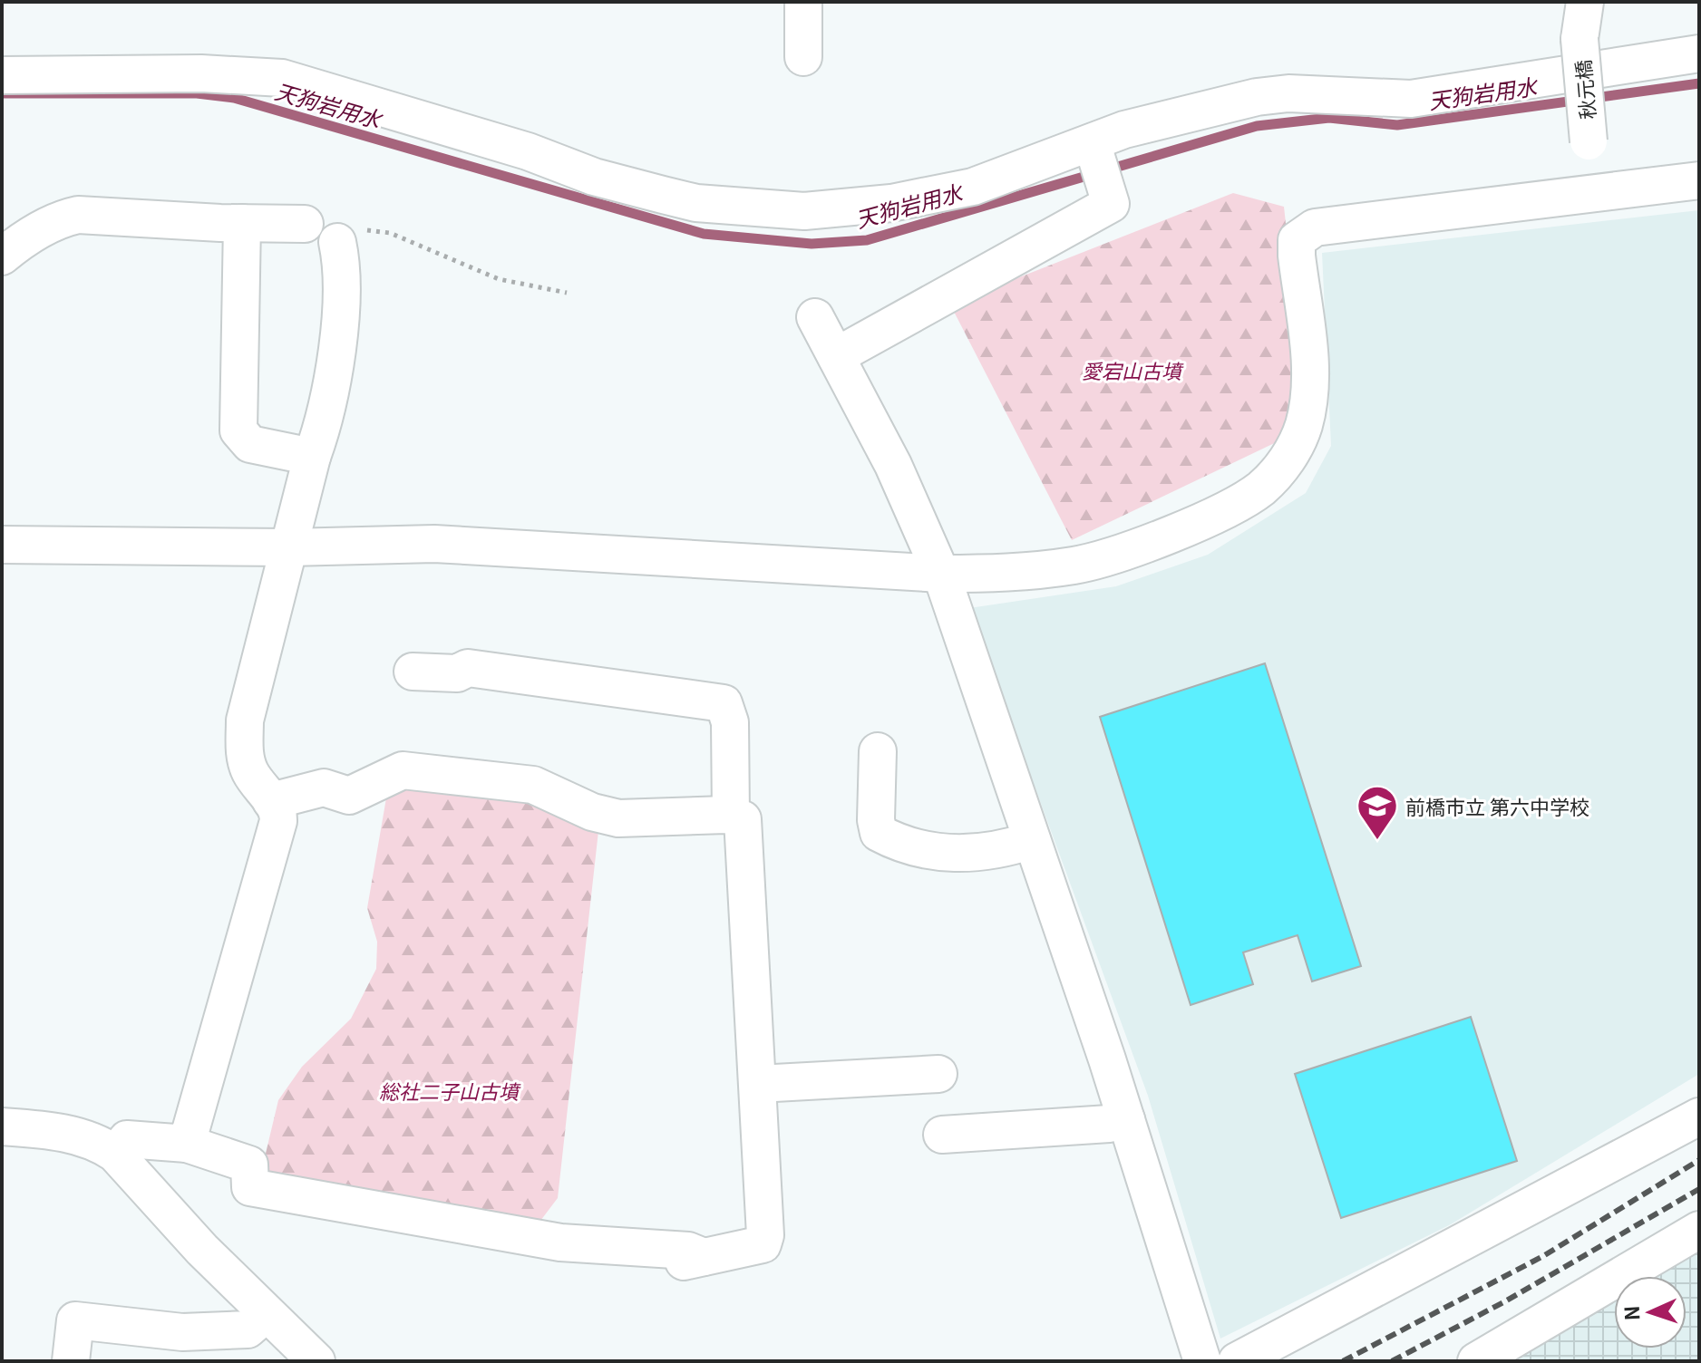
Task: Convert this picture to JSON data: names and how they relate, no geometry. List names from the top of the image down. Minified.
{"streets":{"street":["秋元橋"]},"water":["天狗岩用水"],"parks":["愛宕山古墳","総社二子山古墳"],"places":{"school or university":["前橋市立 第六中学校"]},"north":"left"}
